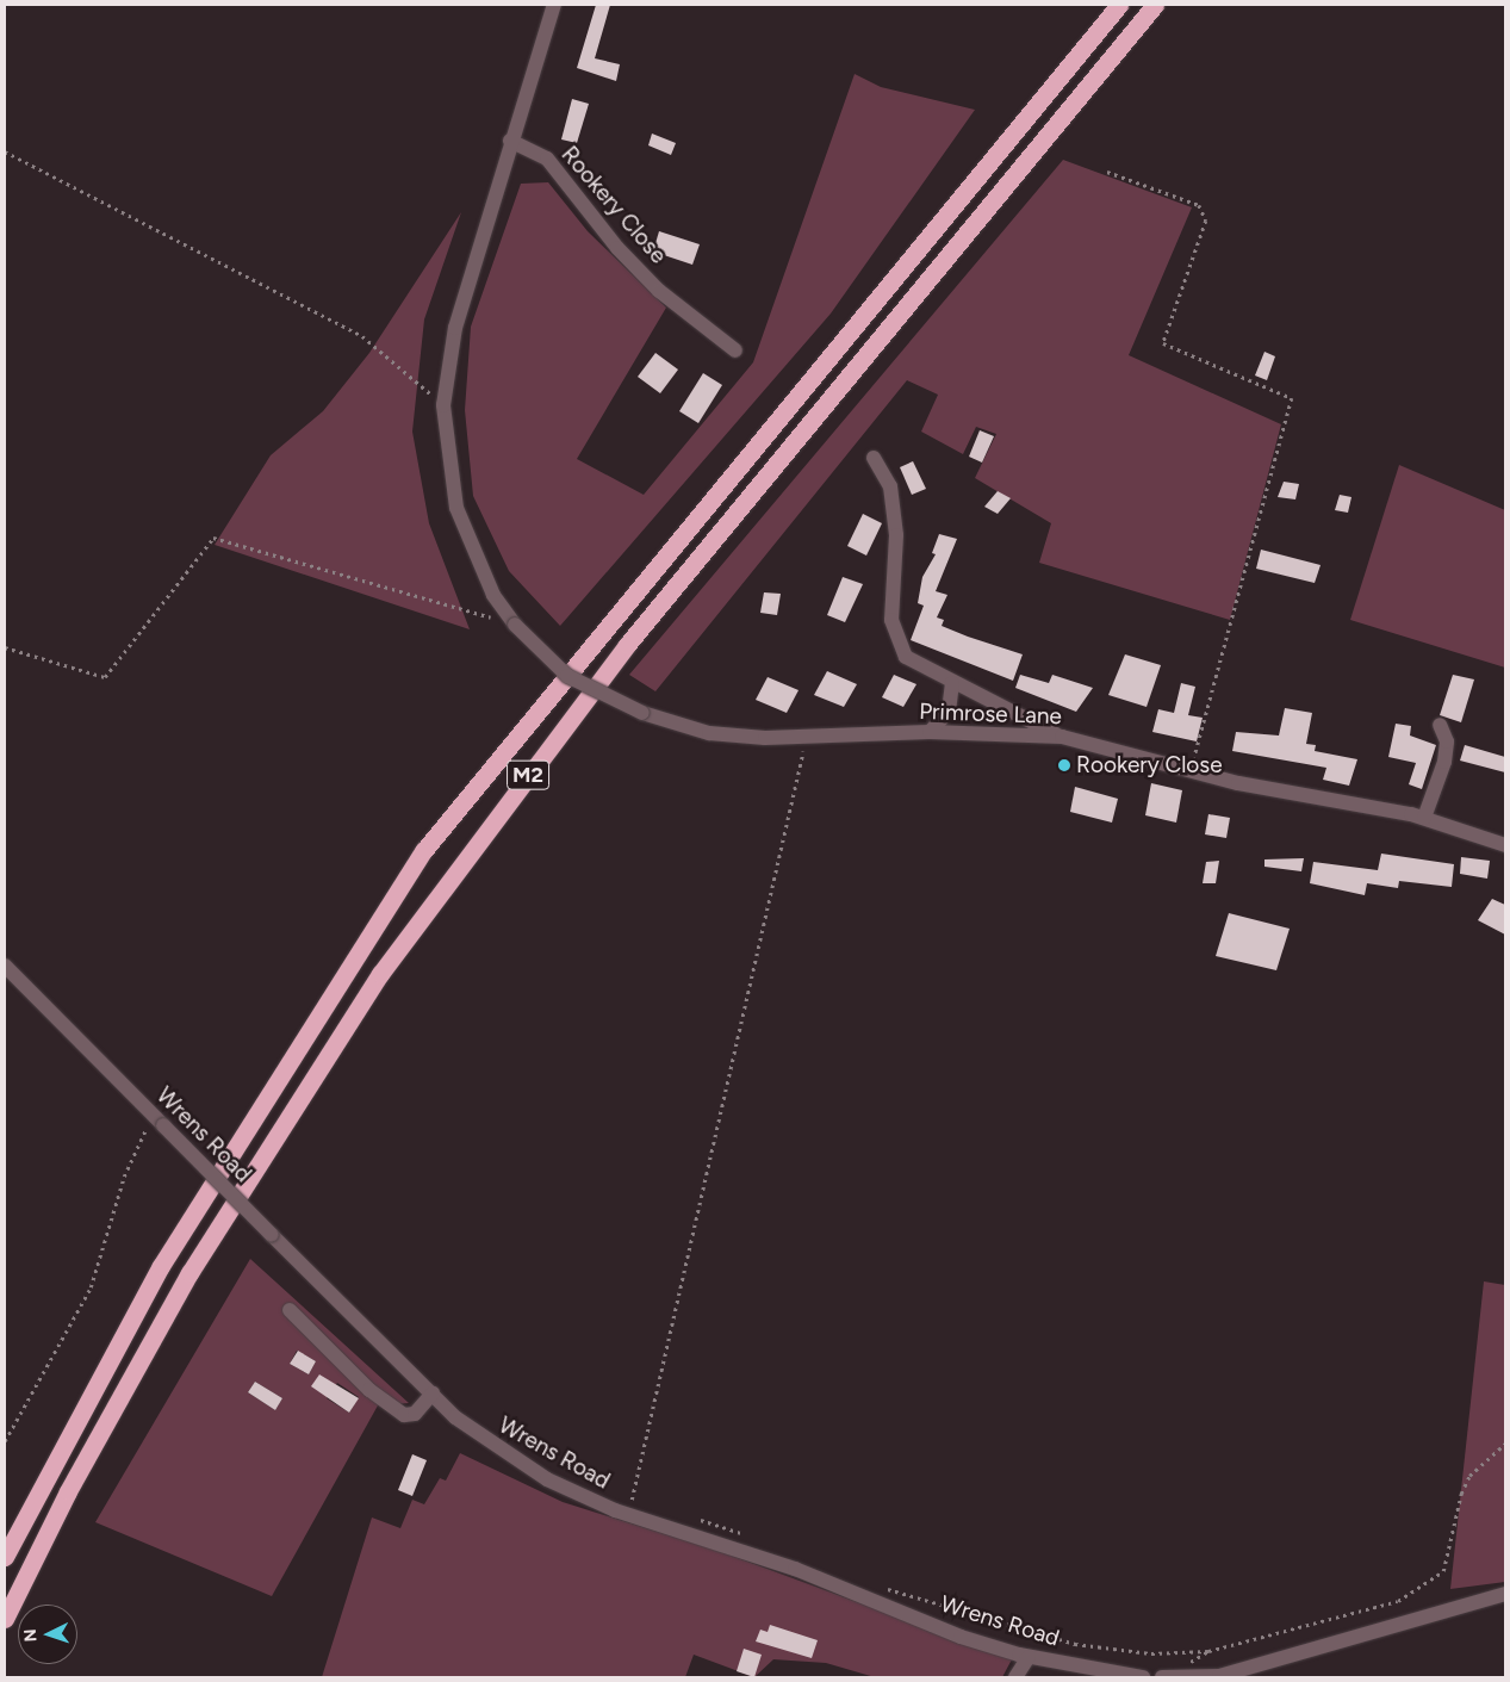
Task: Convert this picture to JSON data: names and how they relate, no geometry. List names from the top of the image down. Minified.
{"streets":{"highway":["M2"],"street":["Rookery Close","Primrose Lane","Wrens Road"]},"crossings":[["Rookery Close","Primrose Lane"]],"places":["Rookery Close"],"north":"left"}
